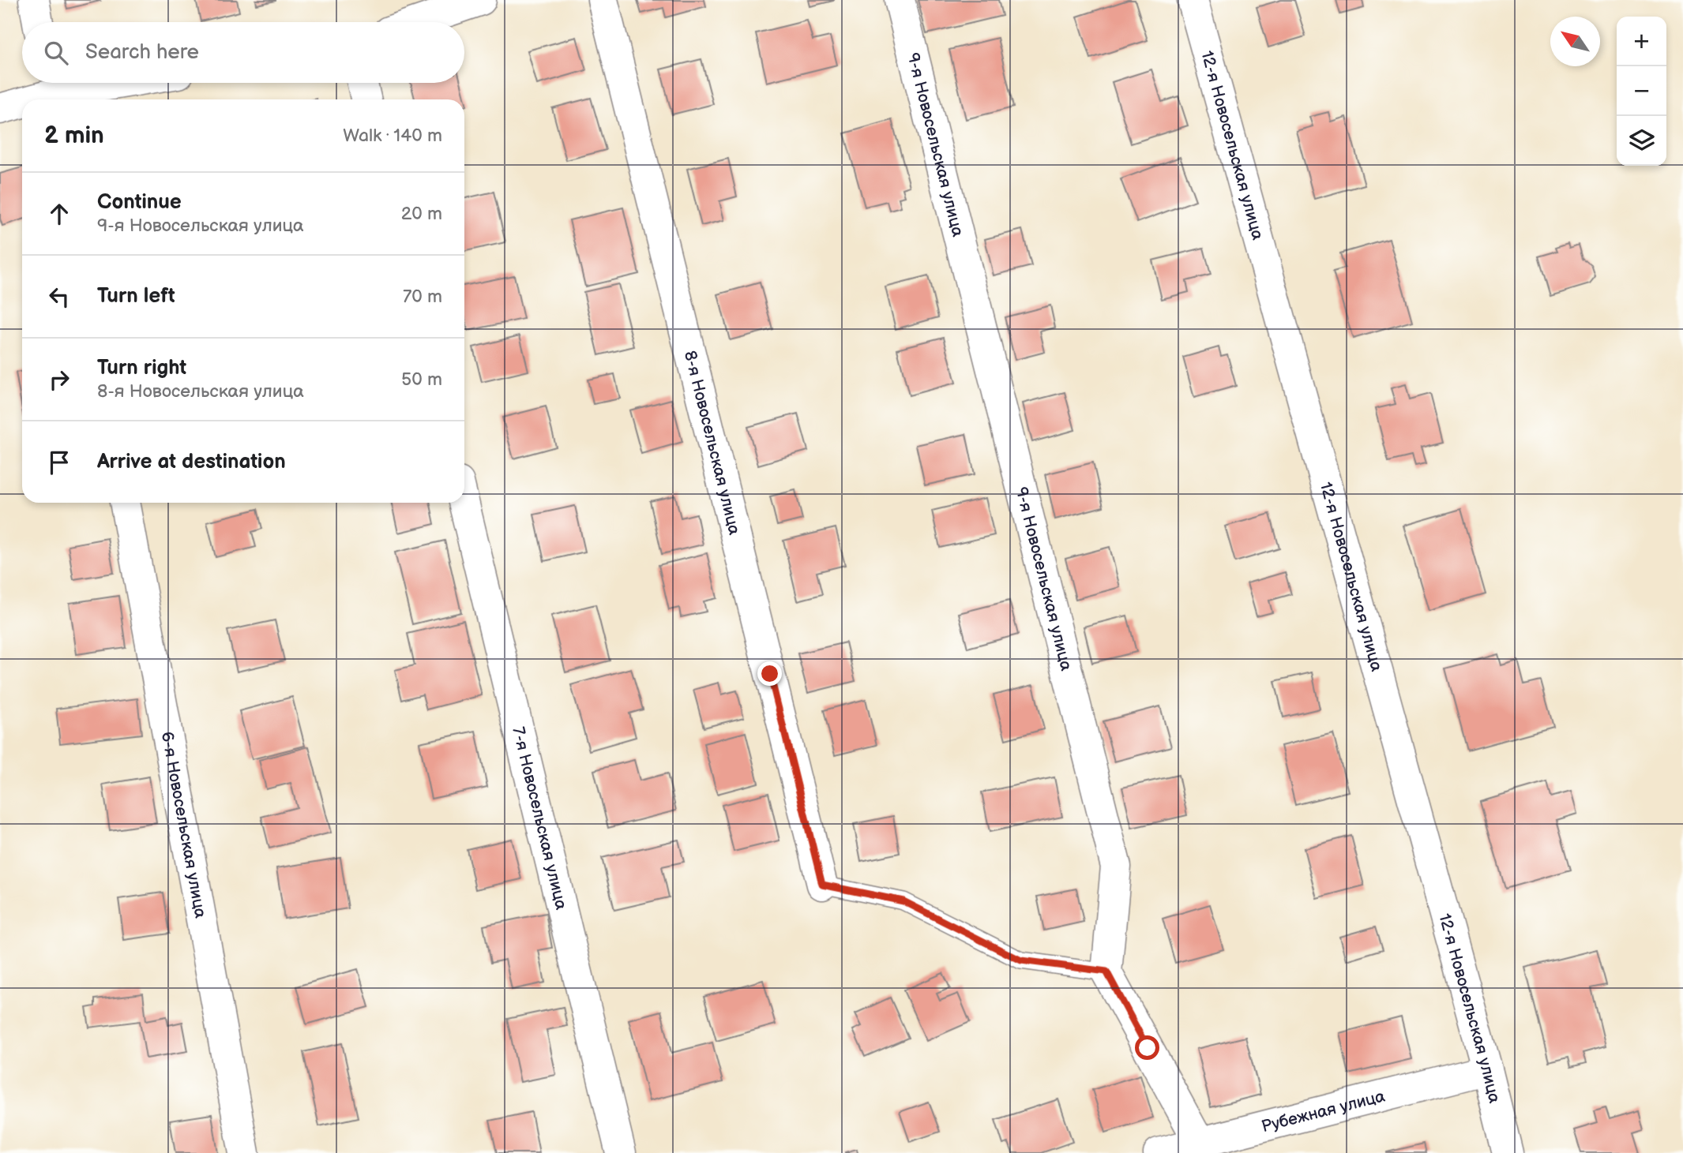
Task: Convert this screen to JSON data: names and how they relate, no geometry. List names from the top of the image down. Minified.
{"streets":{"street":["9-я Новосельская улица","12-я Новосельская улица","8-я Новосельская улица","7-я Новосельская улица","6-я Новосельская улица","Рубежная улица"]},"crossings":[["12-я Новосельская улица","Рубежная улица"]],"north":"top left","page":{"map_buttons":["+","−"],"search":"Search here","heading":["2 min","Walk · 140 m"],"list":[["Continue","9-я Новосельская улица","20 m"],["Turn left","70 m"],["Turn right","8-я Новосельская улица","50 m"],"Arrive at destination"]}}
